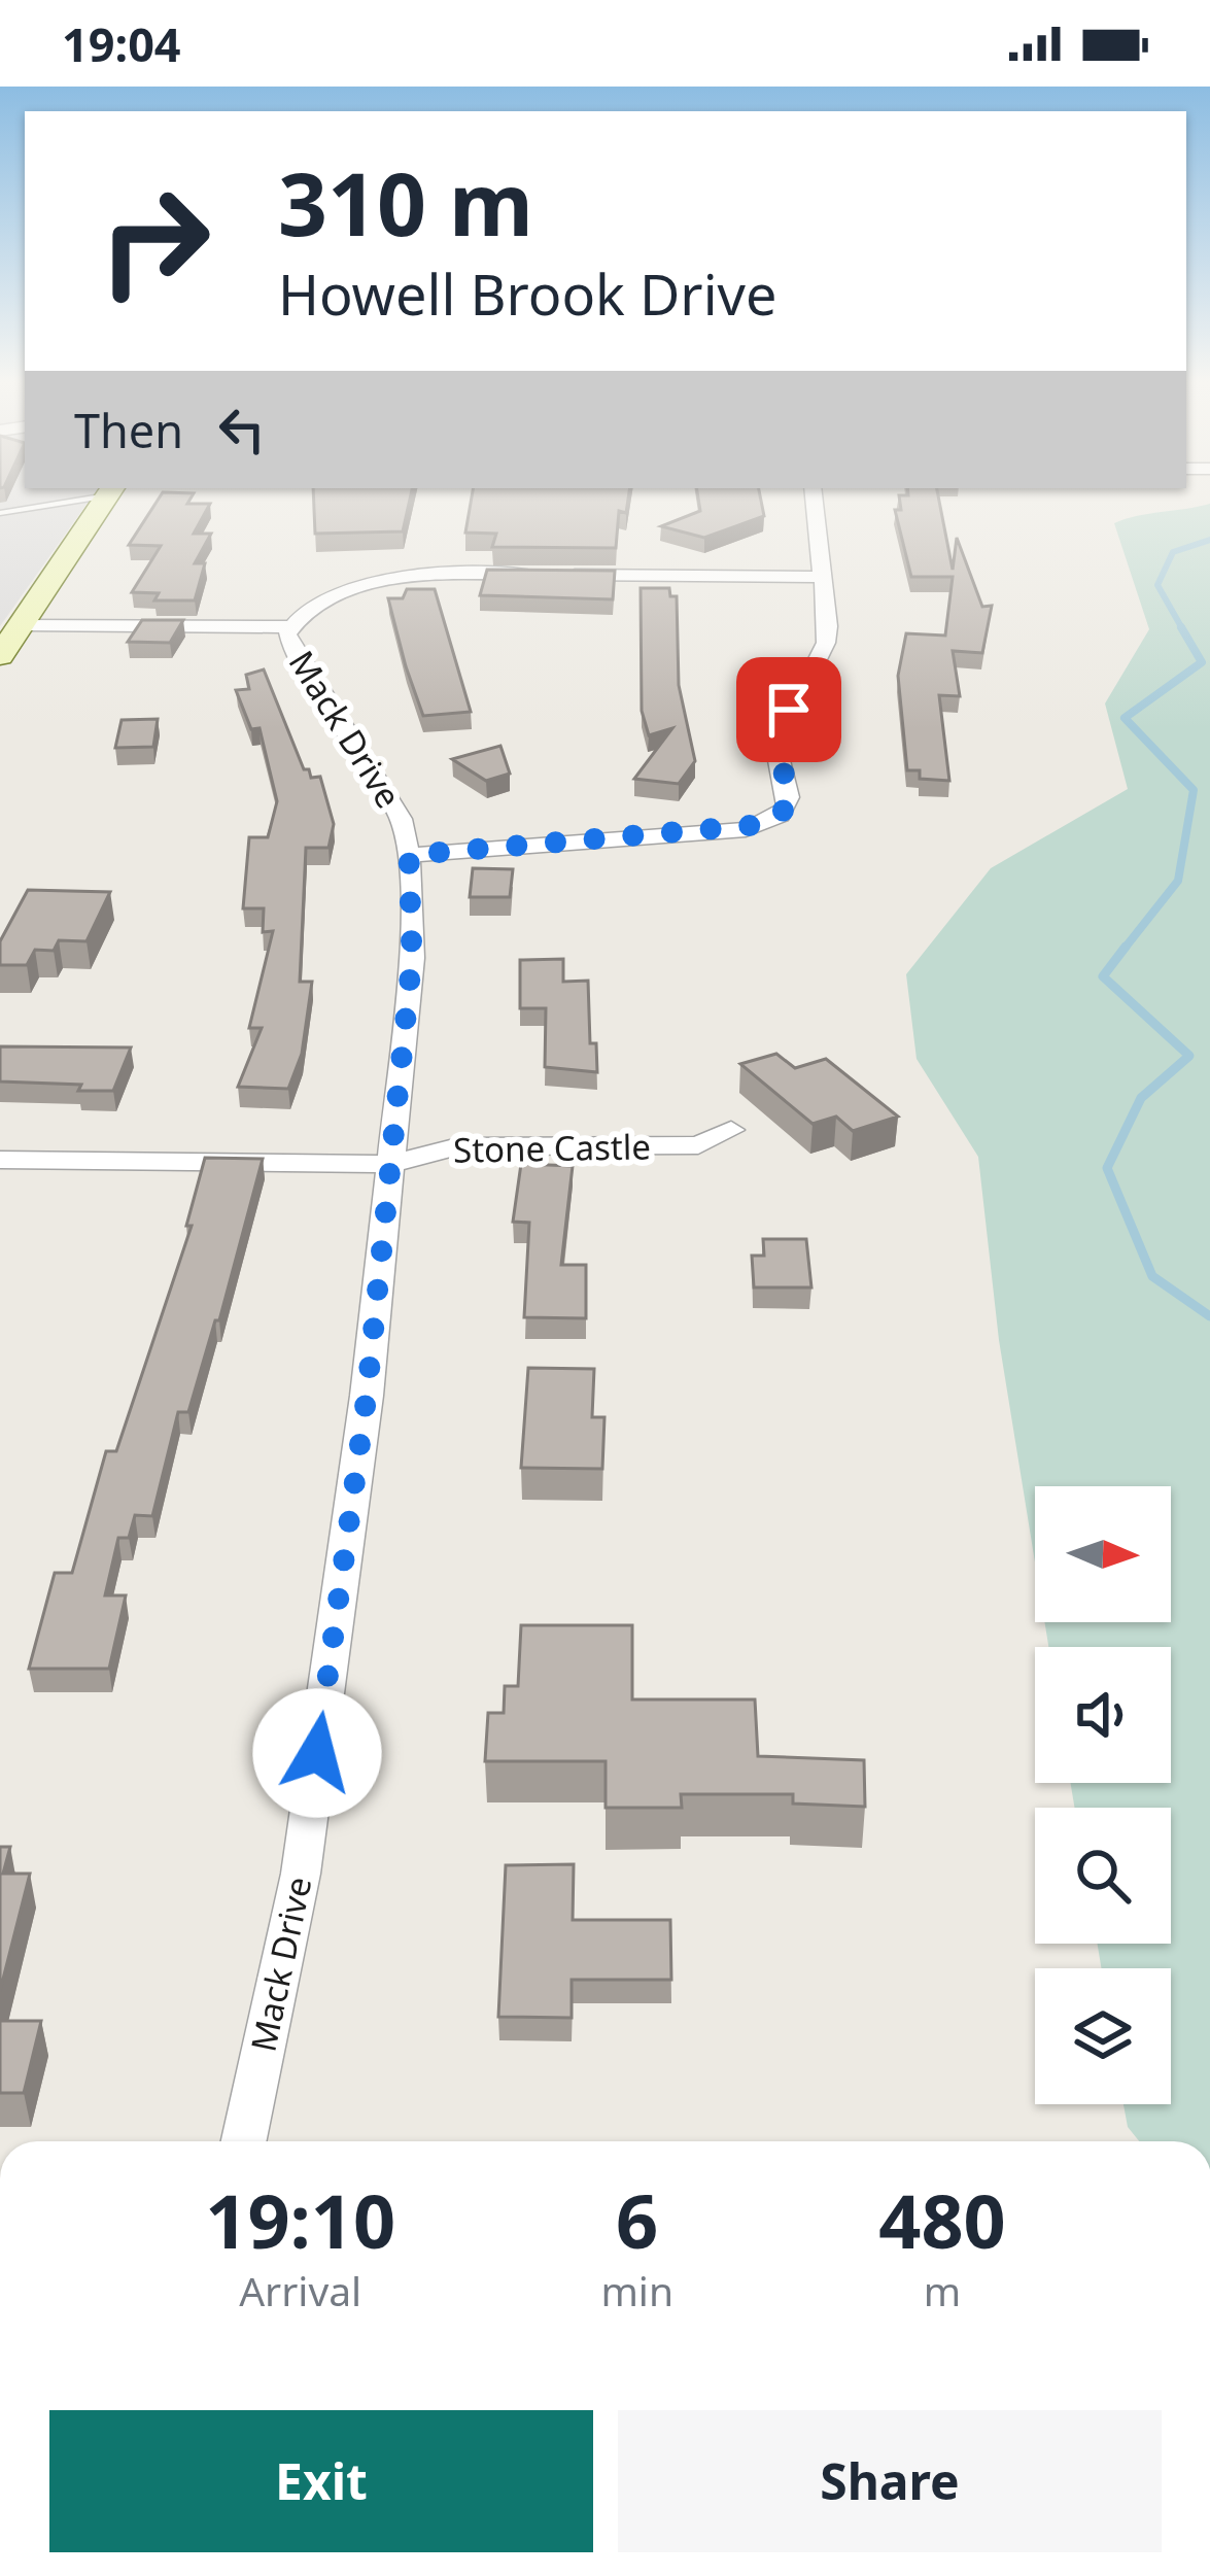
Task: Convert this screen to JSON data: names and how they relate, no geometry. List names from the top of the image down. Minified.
{"streets":{"street":["Mack Drive","Stone Castle"]},"crossings":[["Mack Drive","Stone Castle"]],"north":"right","page":{"status":"19:04","turn":["310 m","Howell Brook Drive"],"then":"Then","eta":["19:10","Arrival","6","min","480","m"],"buttons":["Exit","Share"]}}
